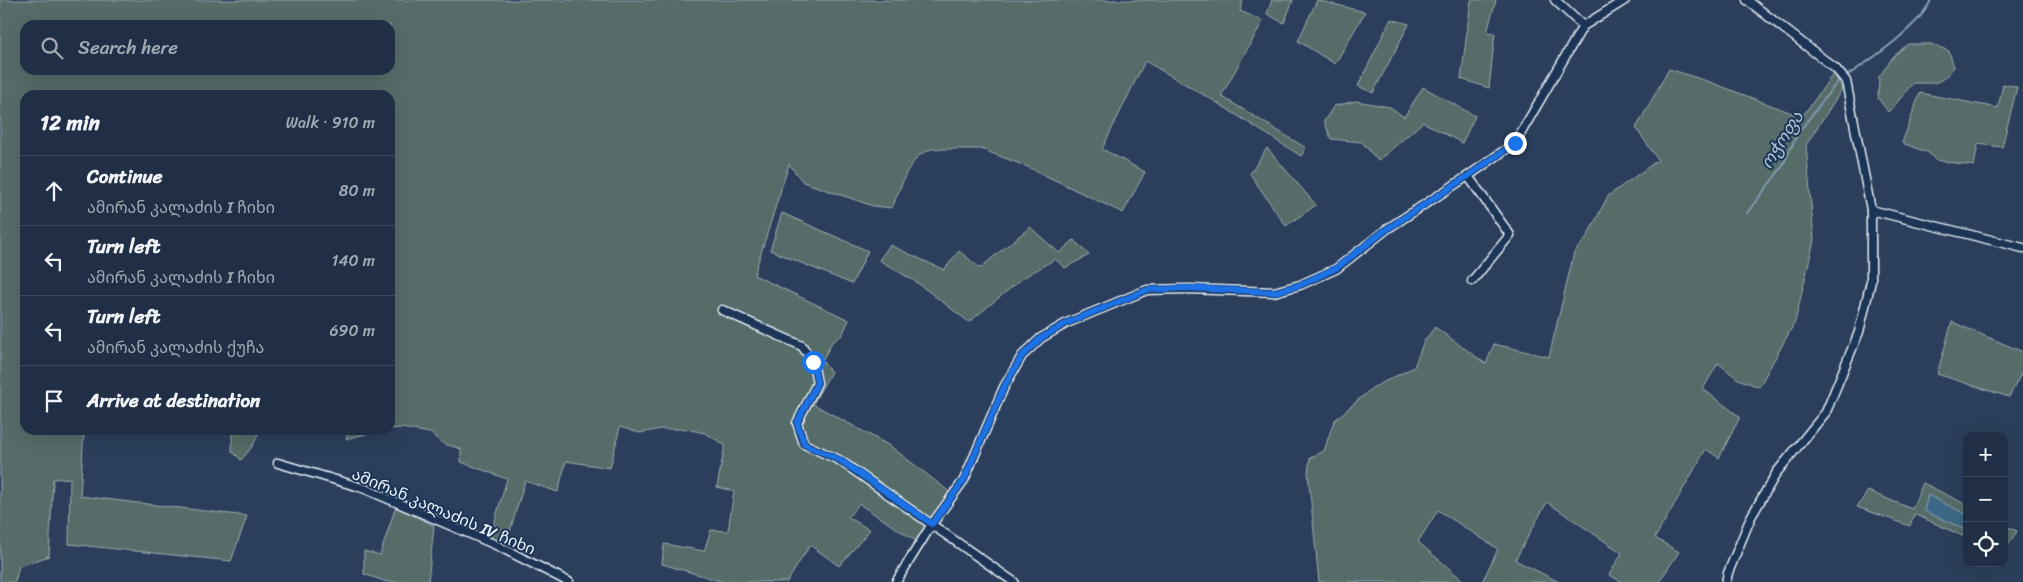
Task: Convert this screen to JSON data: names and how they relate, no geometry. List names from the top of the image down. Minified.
{"streets":{"street":["ამირან კალაძის IV ჩიხი"]},"water":["ოჭოფა"],"page":{"search":"Search here","heading":["12 min","Walk · 910 m"],"list":[["Continue","ამირან კალაძის I ჩიხი","80 m"],["Turn left","ამირან კალაძის I ჩიხი","140 m"],["Turn left","ამირან კალაძის ქუჩა","690 m"],"Arrive at destination"],"map_buttons":["+","−"]}}
